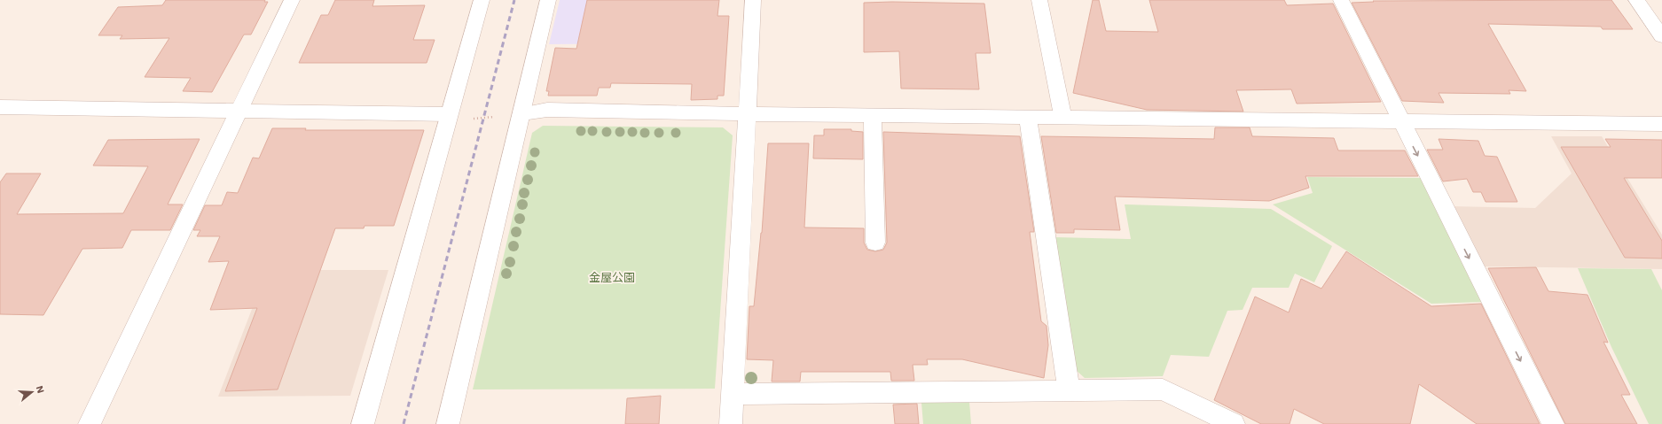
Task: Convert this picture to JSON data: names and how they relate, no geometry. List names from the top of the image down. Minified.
{"parks":["金屋公園"],"north":"right"}
